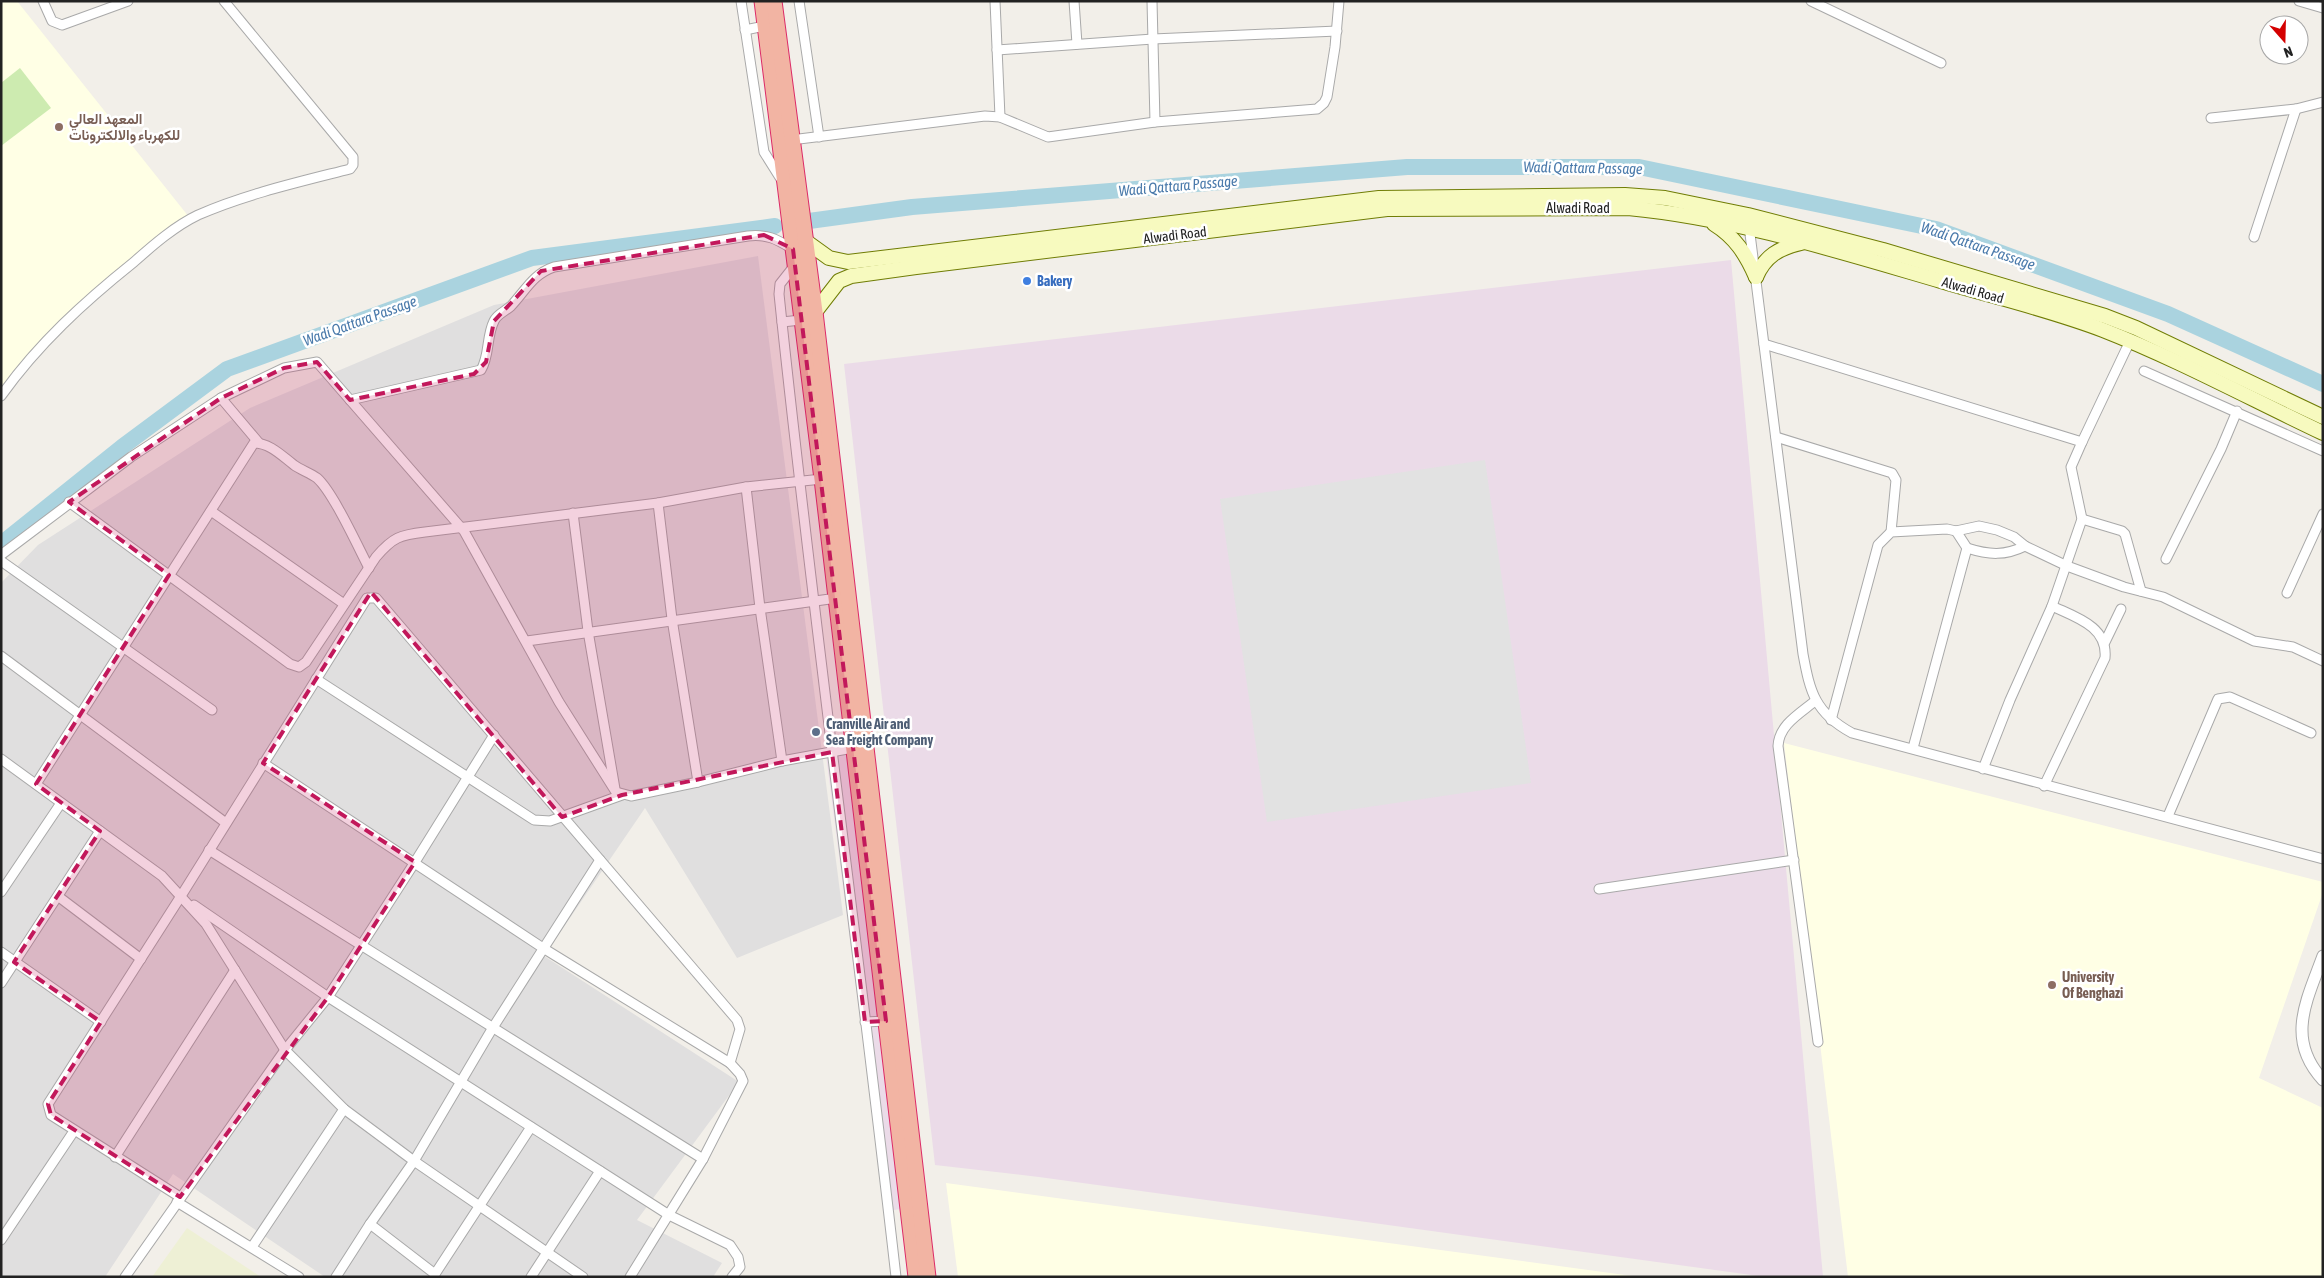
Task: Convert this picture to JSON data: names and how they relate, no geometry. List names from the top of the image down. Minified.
{"streets":{"main road":["Alwadi Road"]},"water":["Wadi Qattara Passage"],"places":["المعهد العالي للكهرباء والالكترونات","Bakery","Cranville Air and Sea Freight Company","University Of Benghazi"],"north":"bottom"}
